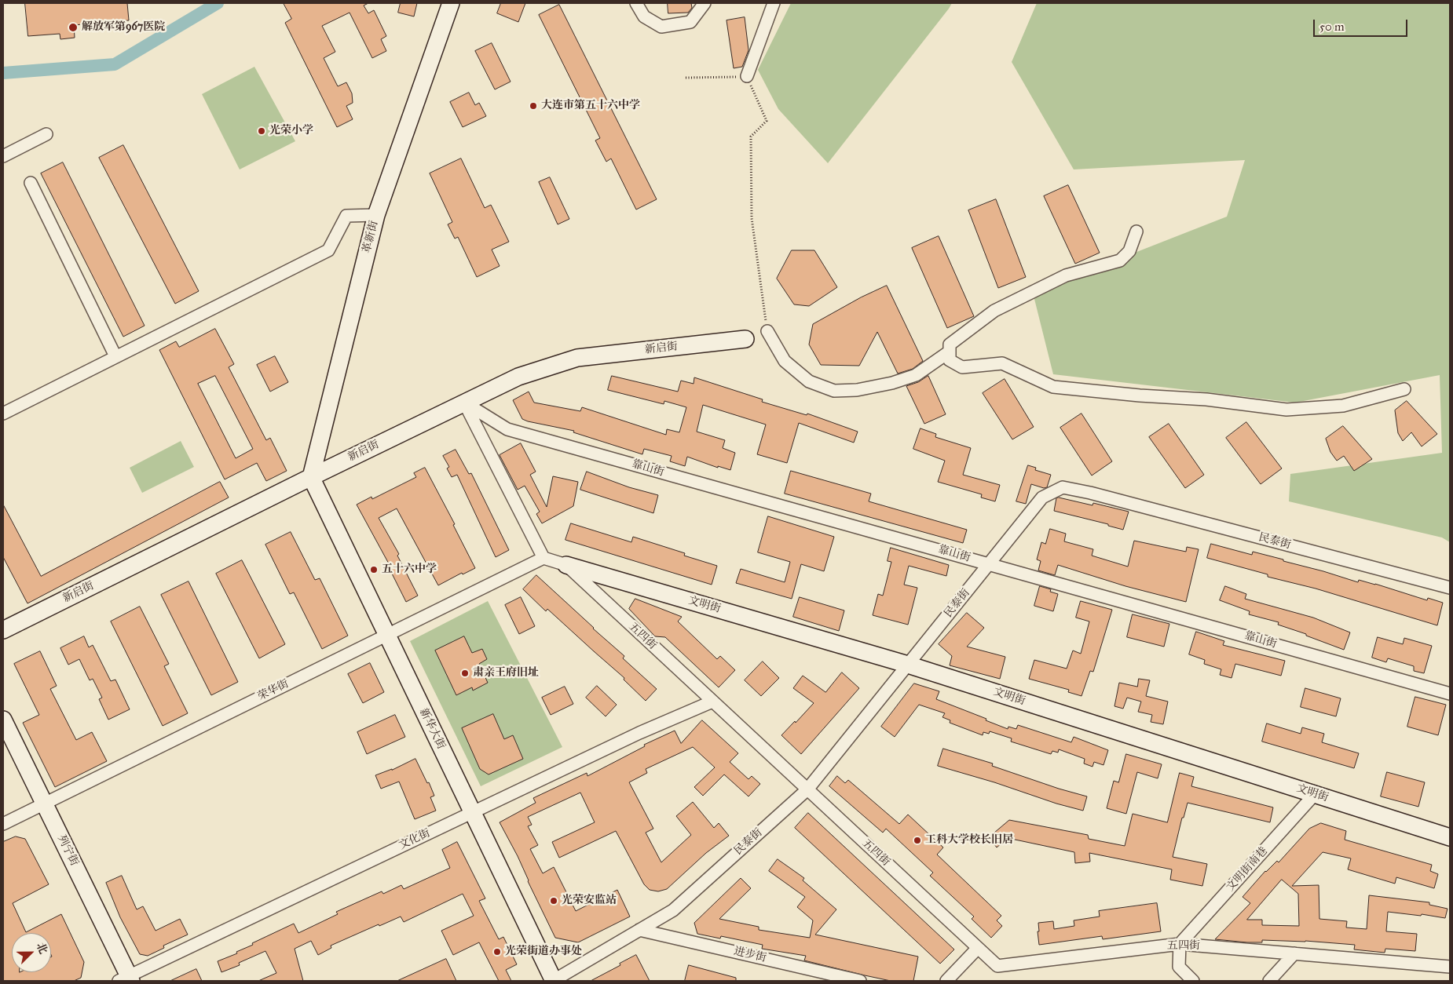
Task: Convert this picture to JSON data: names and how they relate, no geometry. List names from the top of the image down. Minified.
{"streets":{"street":["革新街","新启街","靠山街","民泰街","文明街","五四街","荣华街","新华大街","文化街","列宁街","文明街南巷","进步街"]},"crossings":[["革新街","新启街"],["革新街","新华大街"],["新启街","靠山街"],["新启街","新华大街"],["靠山街","民泰街"],["民泰街","文明街"],["民泰街","五四街"],["民泰街","新华大街"],["民泰街","进步街"],["文明街","五四街"],["文明街","文明街南巷"],["五四街","荣华街"],["五四街","文化街"],["五四街","文明街南巷"],["荣华街","新华大街"],["荣华街","列宁街"],["新华大街","文化街"],["文化街","列宁街"]],"places":["解放军第967医院","大连市第五十六中学","光荣小学","五十六中学","肃亲王府旧址","工科大学校长旧居","光荣安监站","光荣街道办事处"],"scale_bar":"50 m","north":"top right"}
